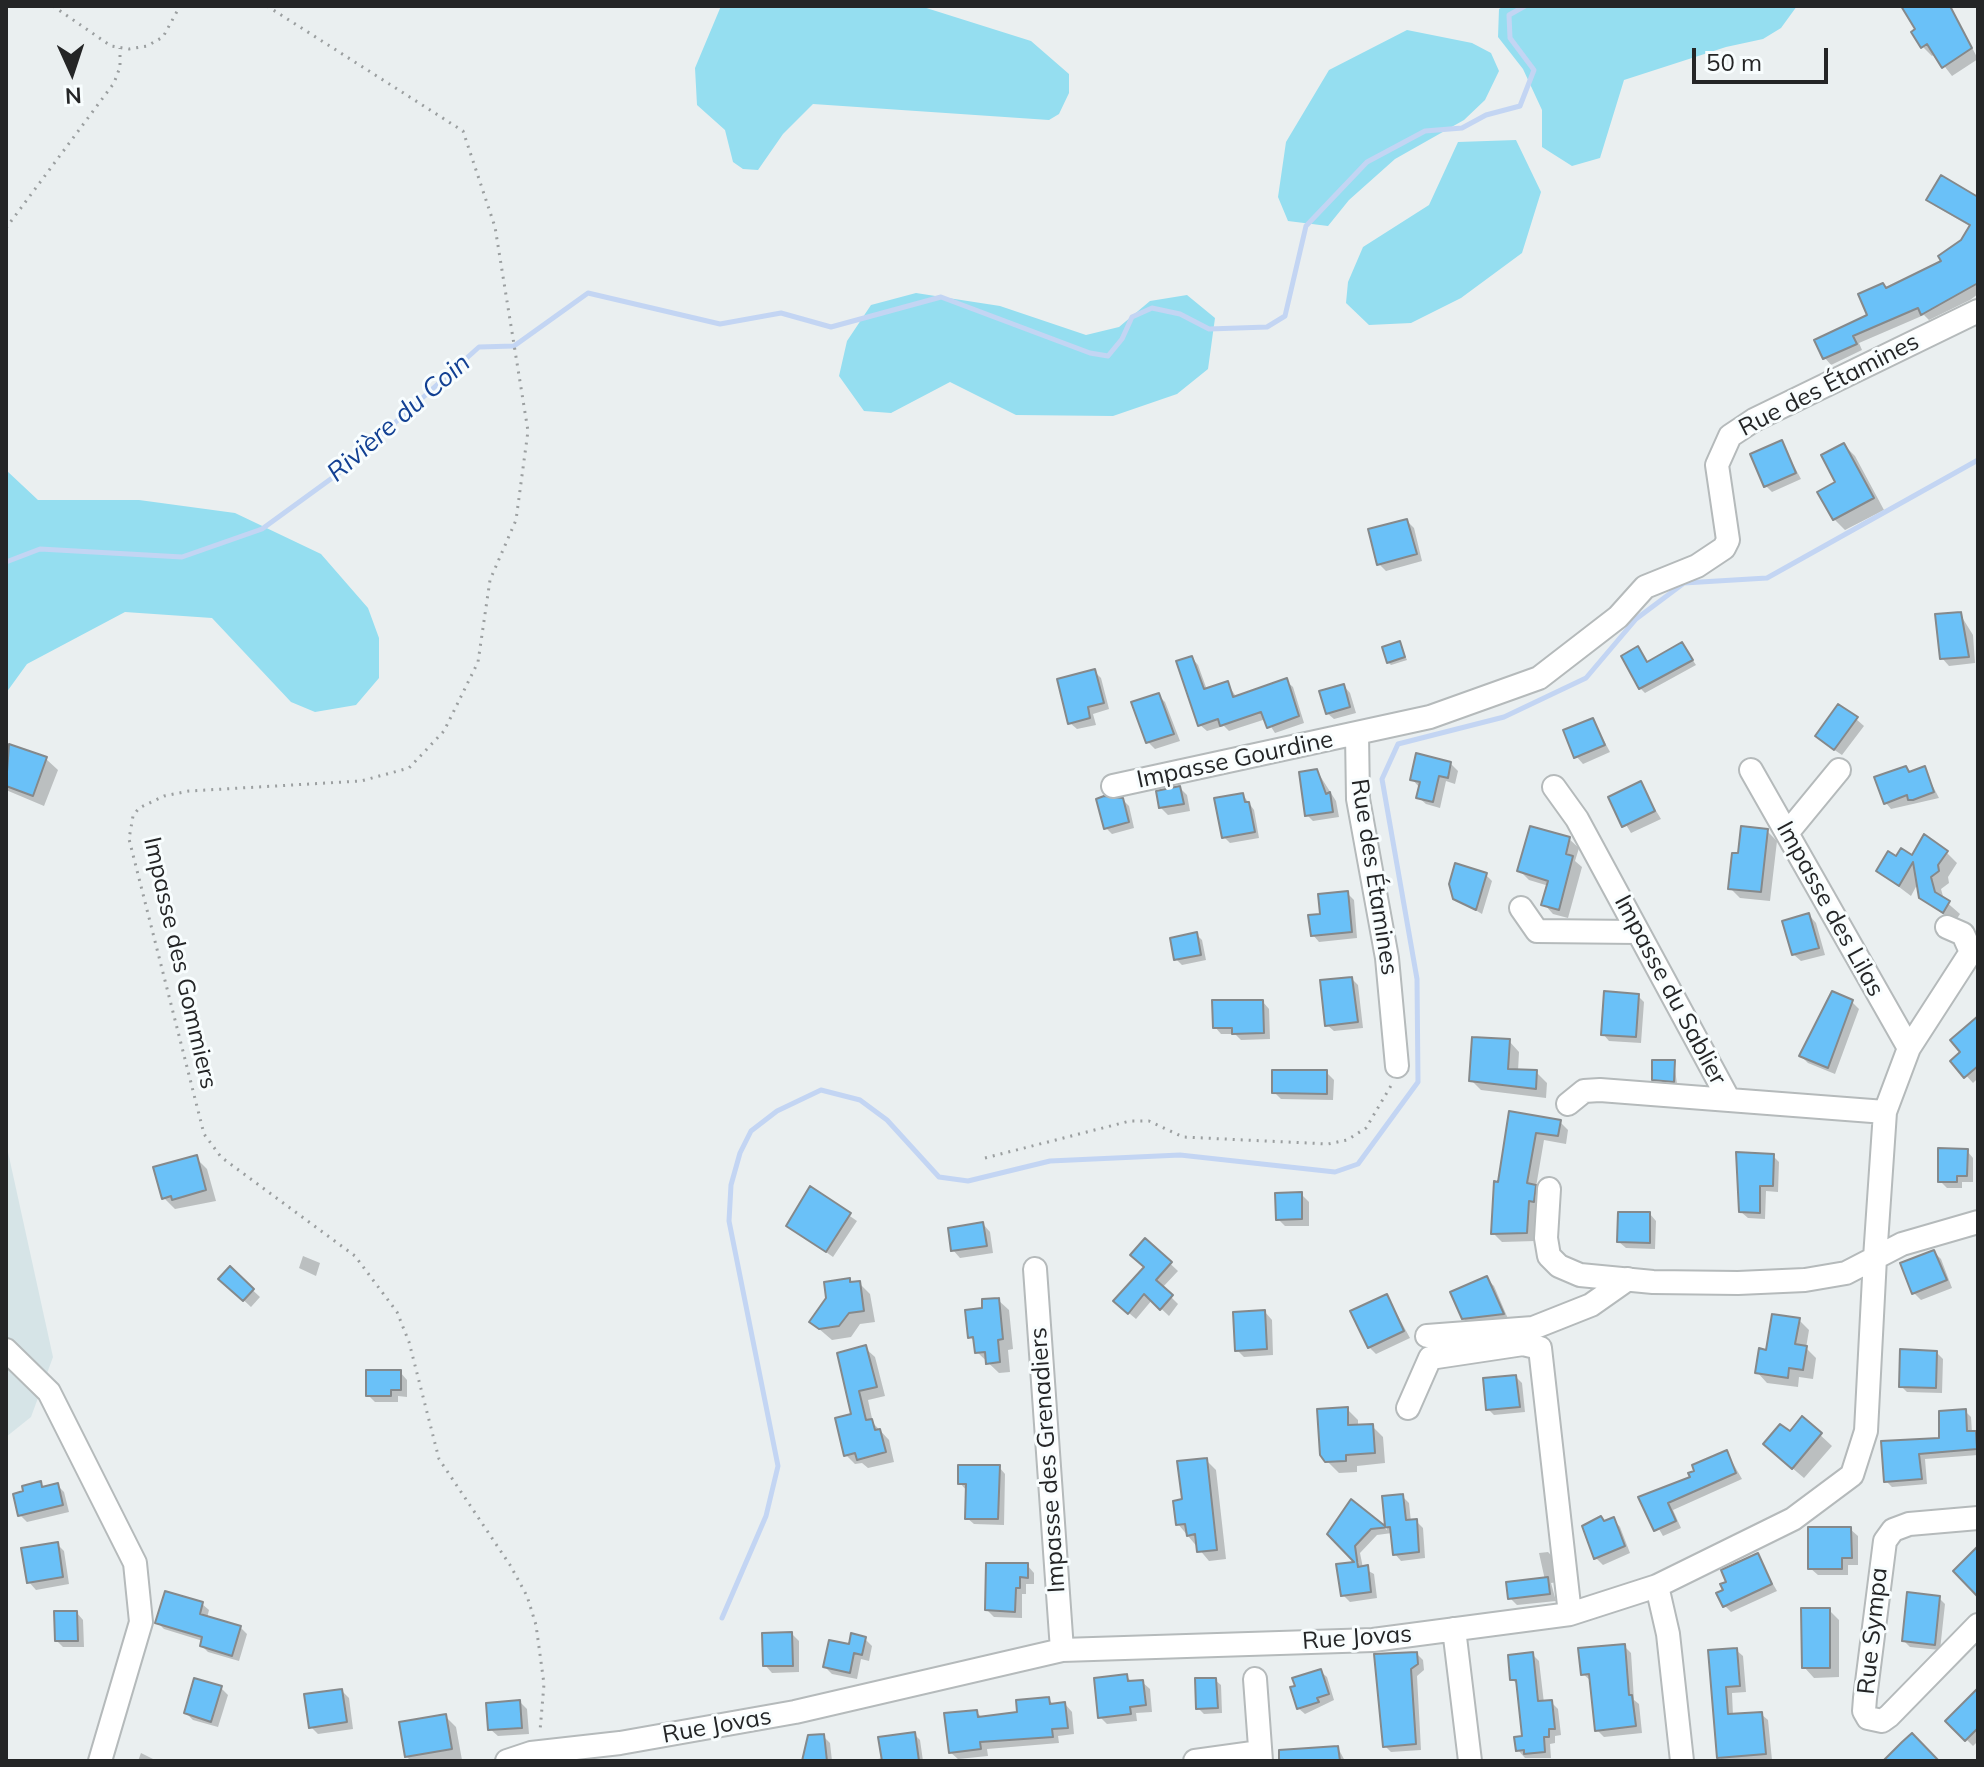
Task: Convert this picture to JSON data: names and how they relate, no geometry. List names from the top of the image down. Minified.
{"streets":{"street":["Rue des Étamines","Impasse Gourdine","Impasse des Lilas","Impasse du Sablier","Impasse des Grenadiers","Rue Sympa","Rue Jovas"],"path":["Impasse des Gommiers"]},"crossings":[["Rue des Étamines","Impasse Gourdine"],["Impasse des Lilas","Rue Jovas"],["Impasse des Gommiers","Rue Jovas"],["Impasse du Sablier","Rue Jovas"],["Impasse des Grenadiers","Rue Jovas"]],"water":["Rivière du Coin"],"scale_bar":"50 m","north":"bottom"}
